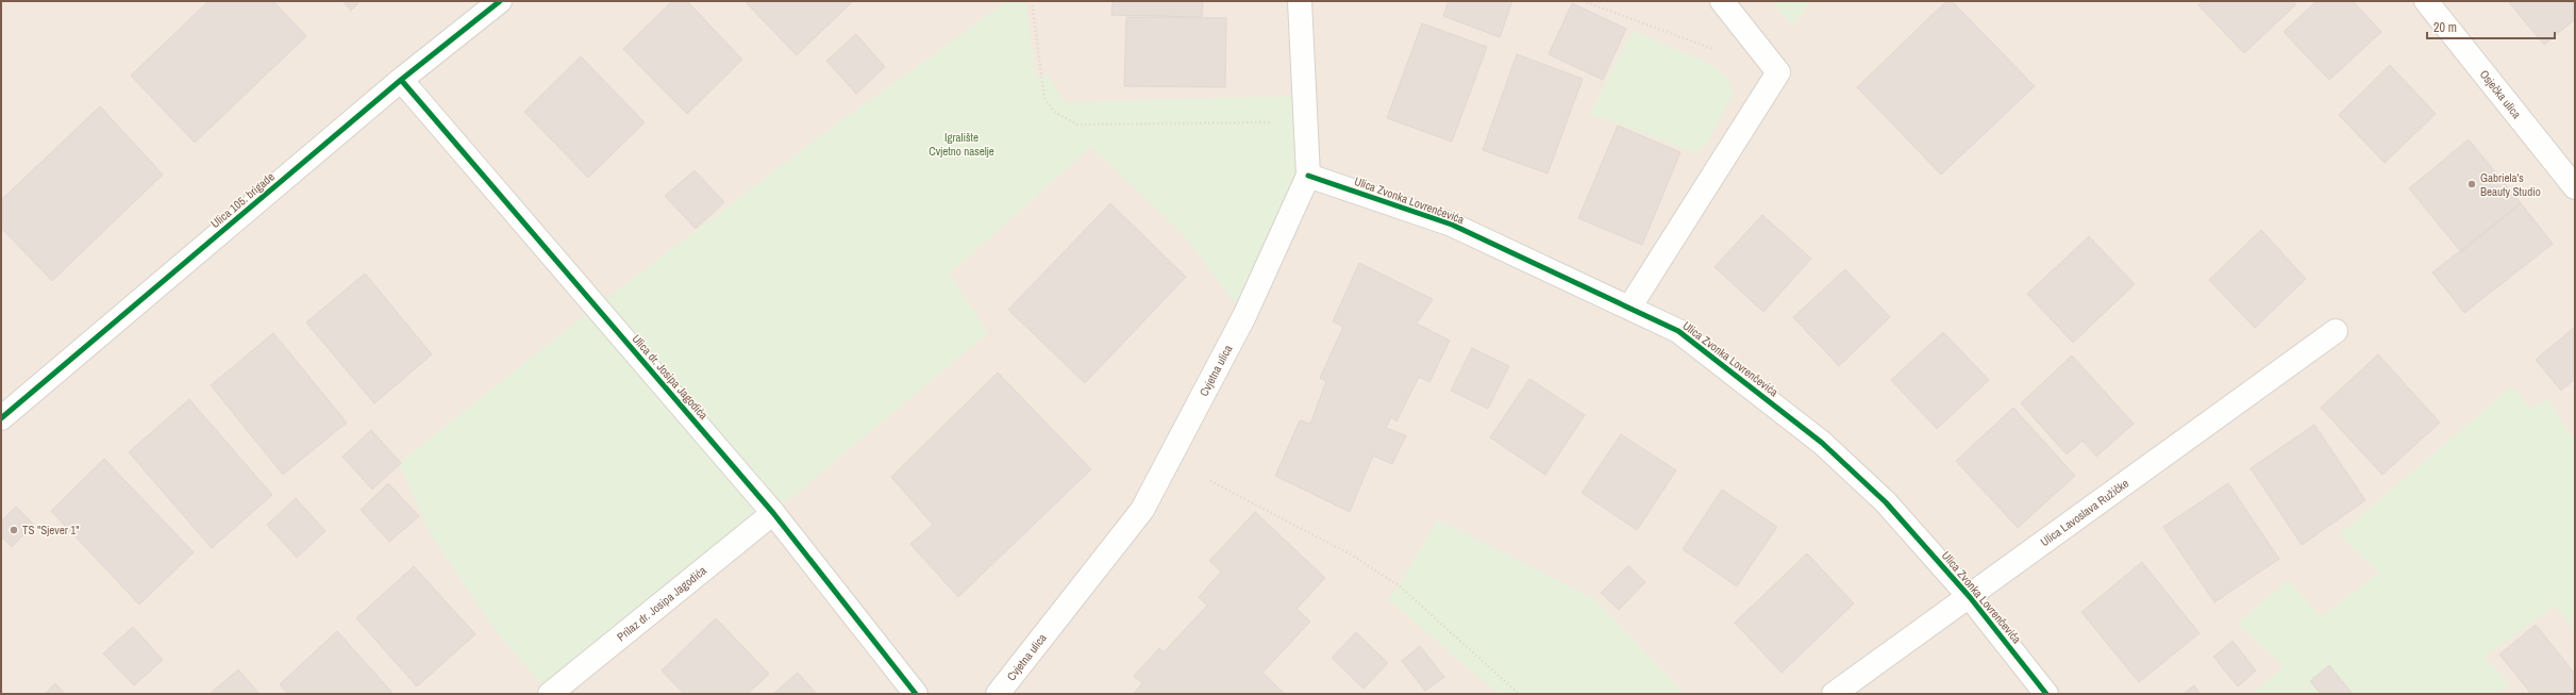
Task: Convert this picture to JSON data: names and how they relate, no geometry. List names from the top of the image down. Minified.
{"streets":{"street":["Osječka ulica","Ulica 105. brigade","Ulica Zvonka Lovrenčevića","Cvjetna ulica","Ulica dr. Josipa Jagodića","Ulica Lavoslava Ružičke","Prilaz dr. Josipa Jagodića"]},"crossings":[["Ulica 105. brigade","Ulica dr. Josipa Jagodića"],["Ulica Zvonka Lovrenčevića","Cvjetna ulica"],["Ulica Zvonka Lovrenčevića","Ulica Lavoslava Ružičke"],["Ulica dr. Josipa Jagodića","Prilaz dr. Josipa Jagodića"]],"parks":["Igralište Cvjetno naselje"],"places":["Gabriela's Beauty Studio","TS \"Sjever 1\""],"scale_bar":"20 m"}
